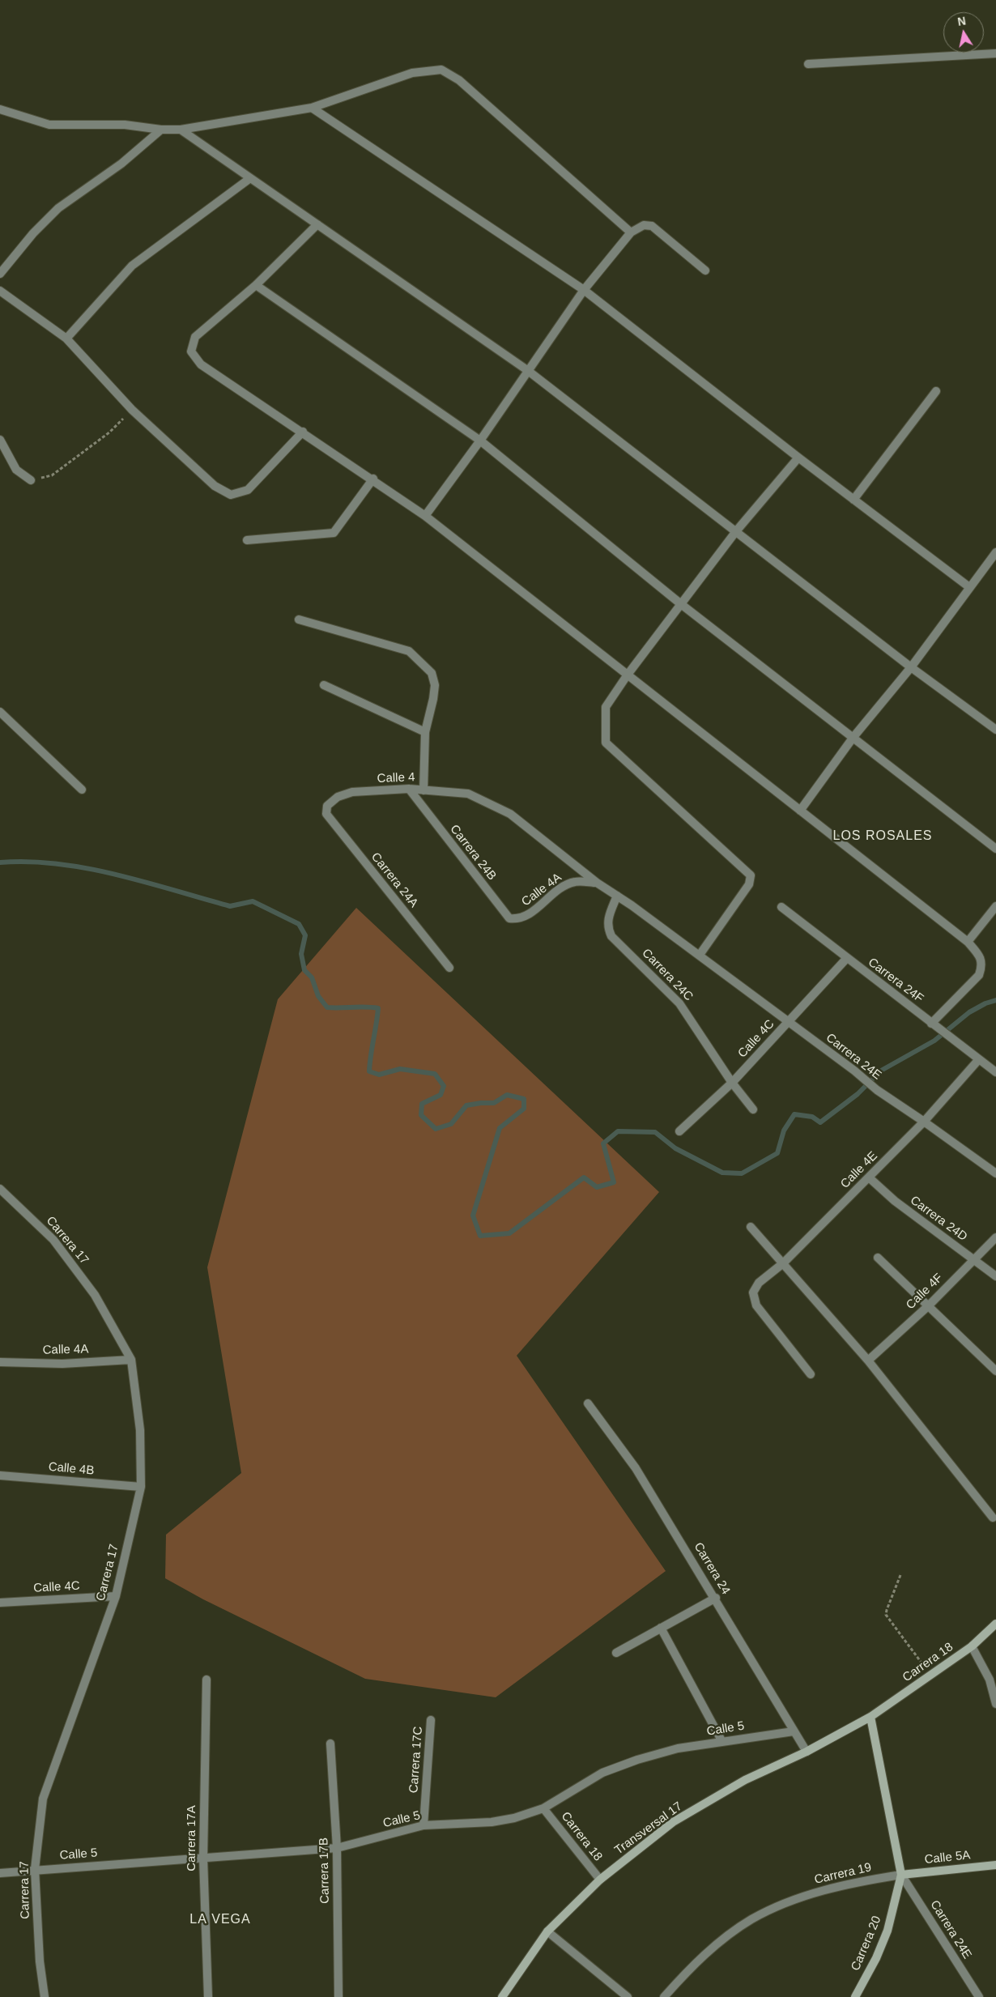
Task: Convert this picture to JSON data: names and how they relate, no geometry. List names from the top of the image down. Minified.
{"streets":{"street":["Calle 4","Carrera 24B","Carrera 24A","Calle 4A","Carrera 24C","Carrera 24F","Calle 4C","Carrera 24E","Calle 4E","Carrera 24D","Carrera 17","Calle 4F","Calle 4B","Carrera 24","Carrera 18","Calle 5","Carrera 17C","Transversal 17","Carrera 17A","Calle 5A","Carrera 17B","Carrera 19","Carrera 20"]},"crossings":[["Calle 4","Carrera 24B"],["Calle 4","Carrera 24A"],["Calle 4","Calle 4A"],["Carrera 24B","Calle 4A"],["Calle 4A","Carrera 17"],["Carrera 24C","Calle 4C"],["Carrera 24F","Calle 4C"],["Carrera 24F","Calle 4E"],["Calle 4C","Carrera 24E"],["Calle 4C","Carrera 17"],["Carrera 24E","Calle 4E"],["Carrera 24E","Calle 5A"],["Carrera 24E","Carrera 19"],["Carrera 24E","Carrera 20"],["Calle 4E","Carrera 24D"],["Carrera 24D","Calle 4F"],["Carrera 17","Calle 4B"],["Carrera 17","Calle 5"],["Carrera 24","Calle 5"],["Carrera 24","Transversal 17"],["Carrera 18","Calle 5"],["Carrera 18","Transversal 17"],["Calle 5","Carrera 17C"],["Calle 5","Carrera 17A"],["Calle 5","Carrera 17B"],["Calle 5A","Carrera 19"],["Calle 5A","Carrera 20"],["Carrera 19","Carrera 20"]],"districts":["LOS ROSALES","LA VEGA"],"north":"top"}
